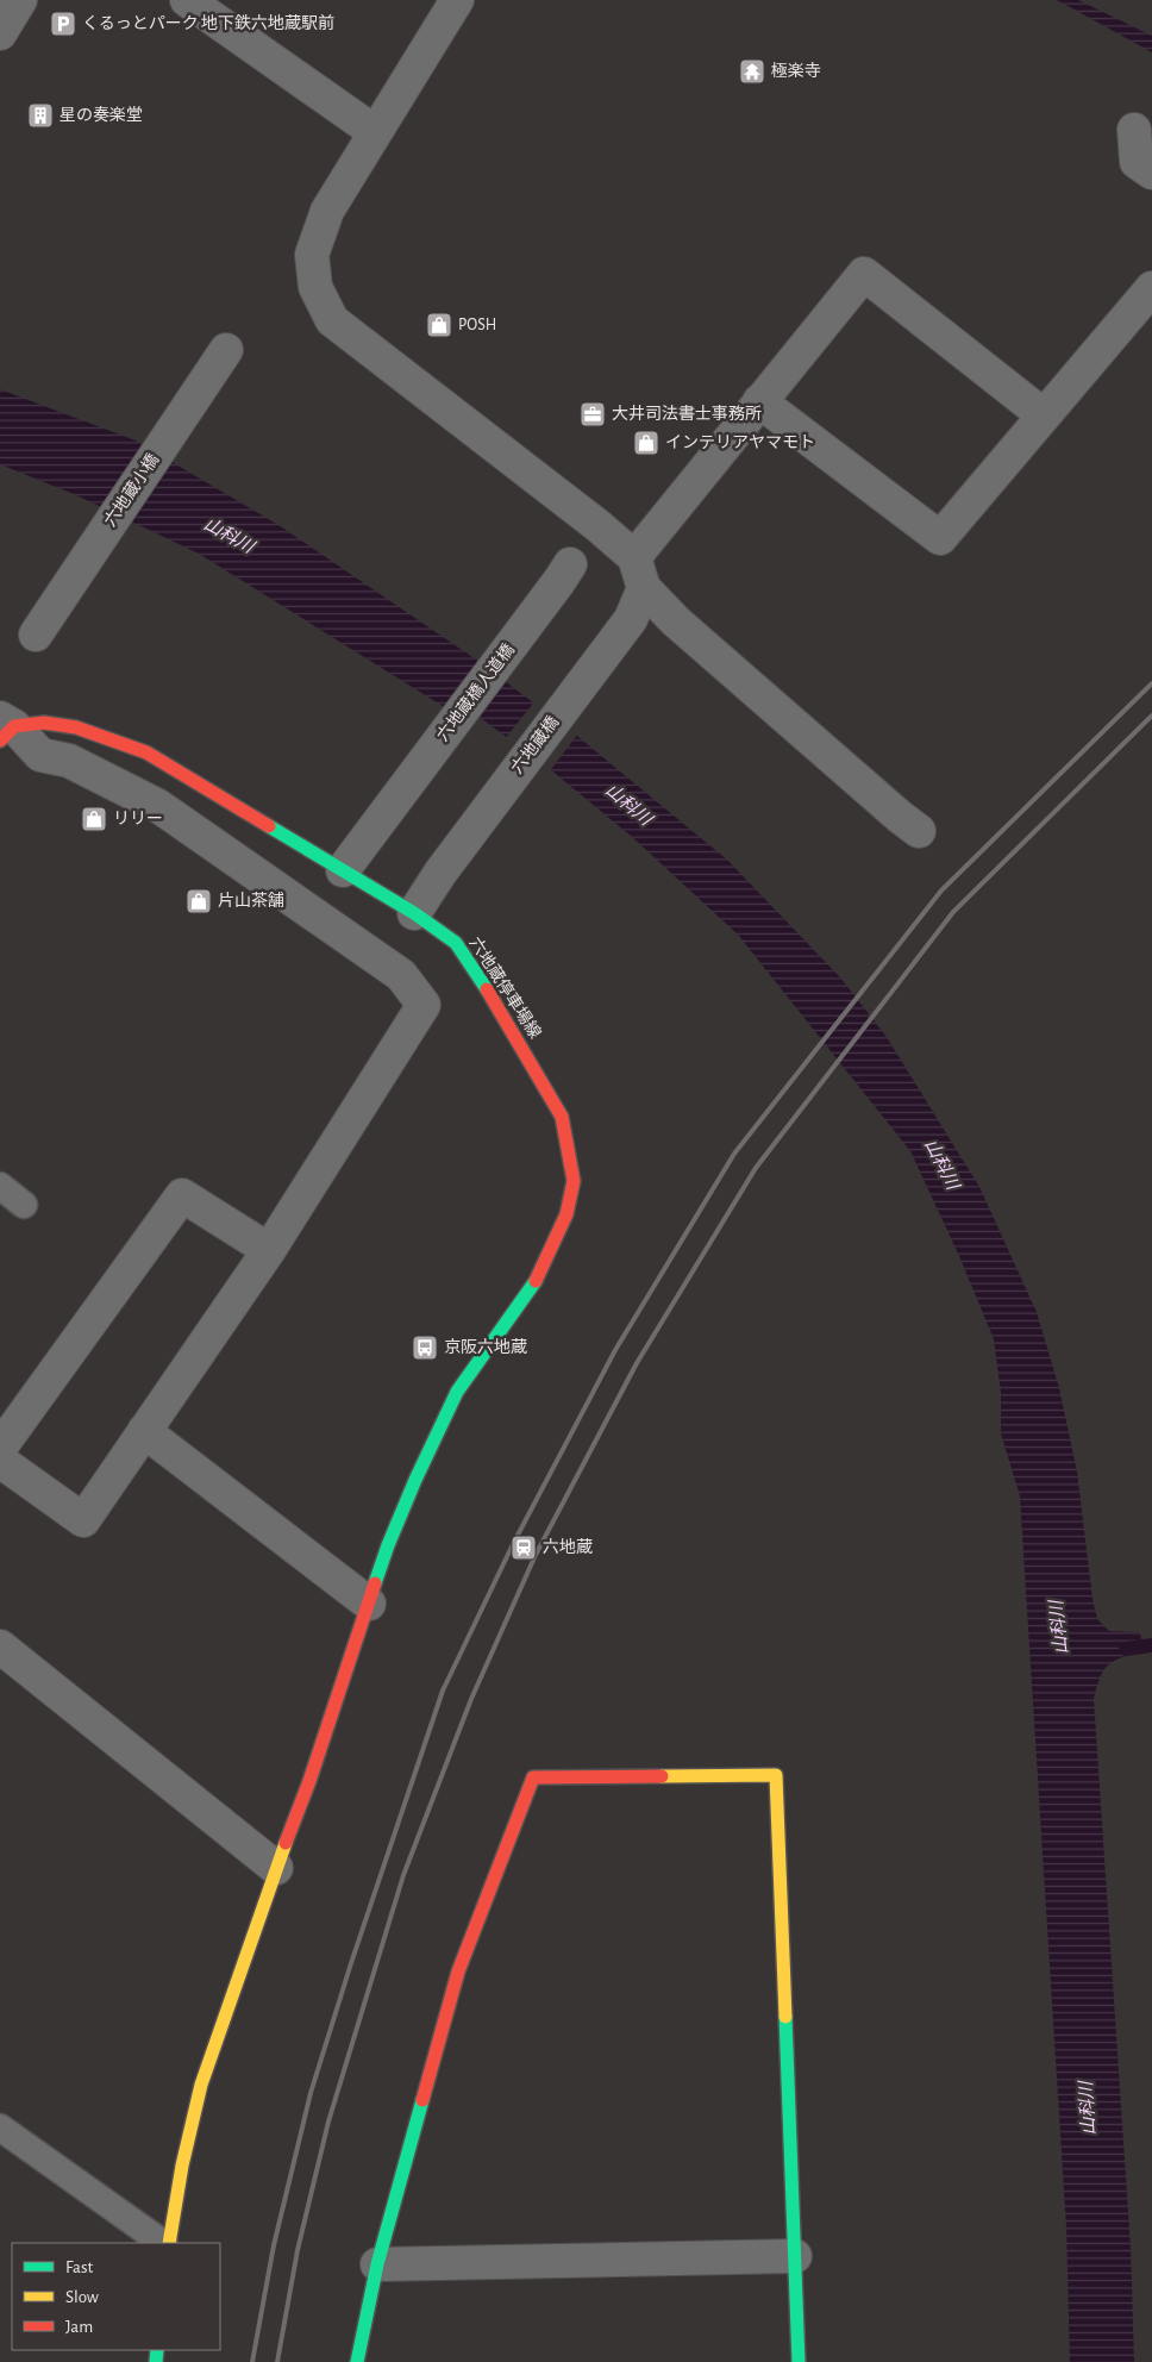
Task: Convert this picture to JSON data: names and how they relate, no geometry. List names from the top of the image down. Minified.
{"streets":{"street":["六地蔵小橋","六地蔵橋人道橋","六地蔵橋","六地蔵停車場線"]},"crossings":[["六地蔵橋人道橋","六地蔵停車場線"],["六地蔵橋","六地蔵停車場線"]],"water":["山科川"],"places":{"parking":["くるっとパーク 地下鉄六地蔵駅前"],"temple":["極楽寺"],"building":["星の奏楽堂"],"shop":["POSH","インテリアヤマモト","リリー","片山茶舗"],"office":["大井司法書士事務所"],"bus stop":["京阪六地蔵"],"station":["六地蔵"]},"legend":["Fast","Slow","Jam"]}
